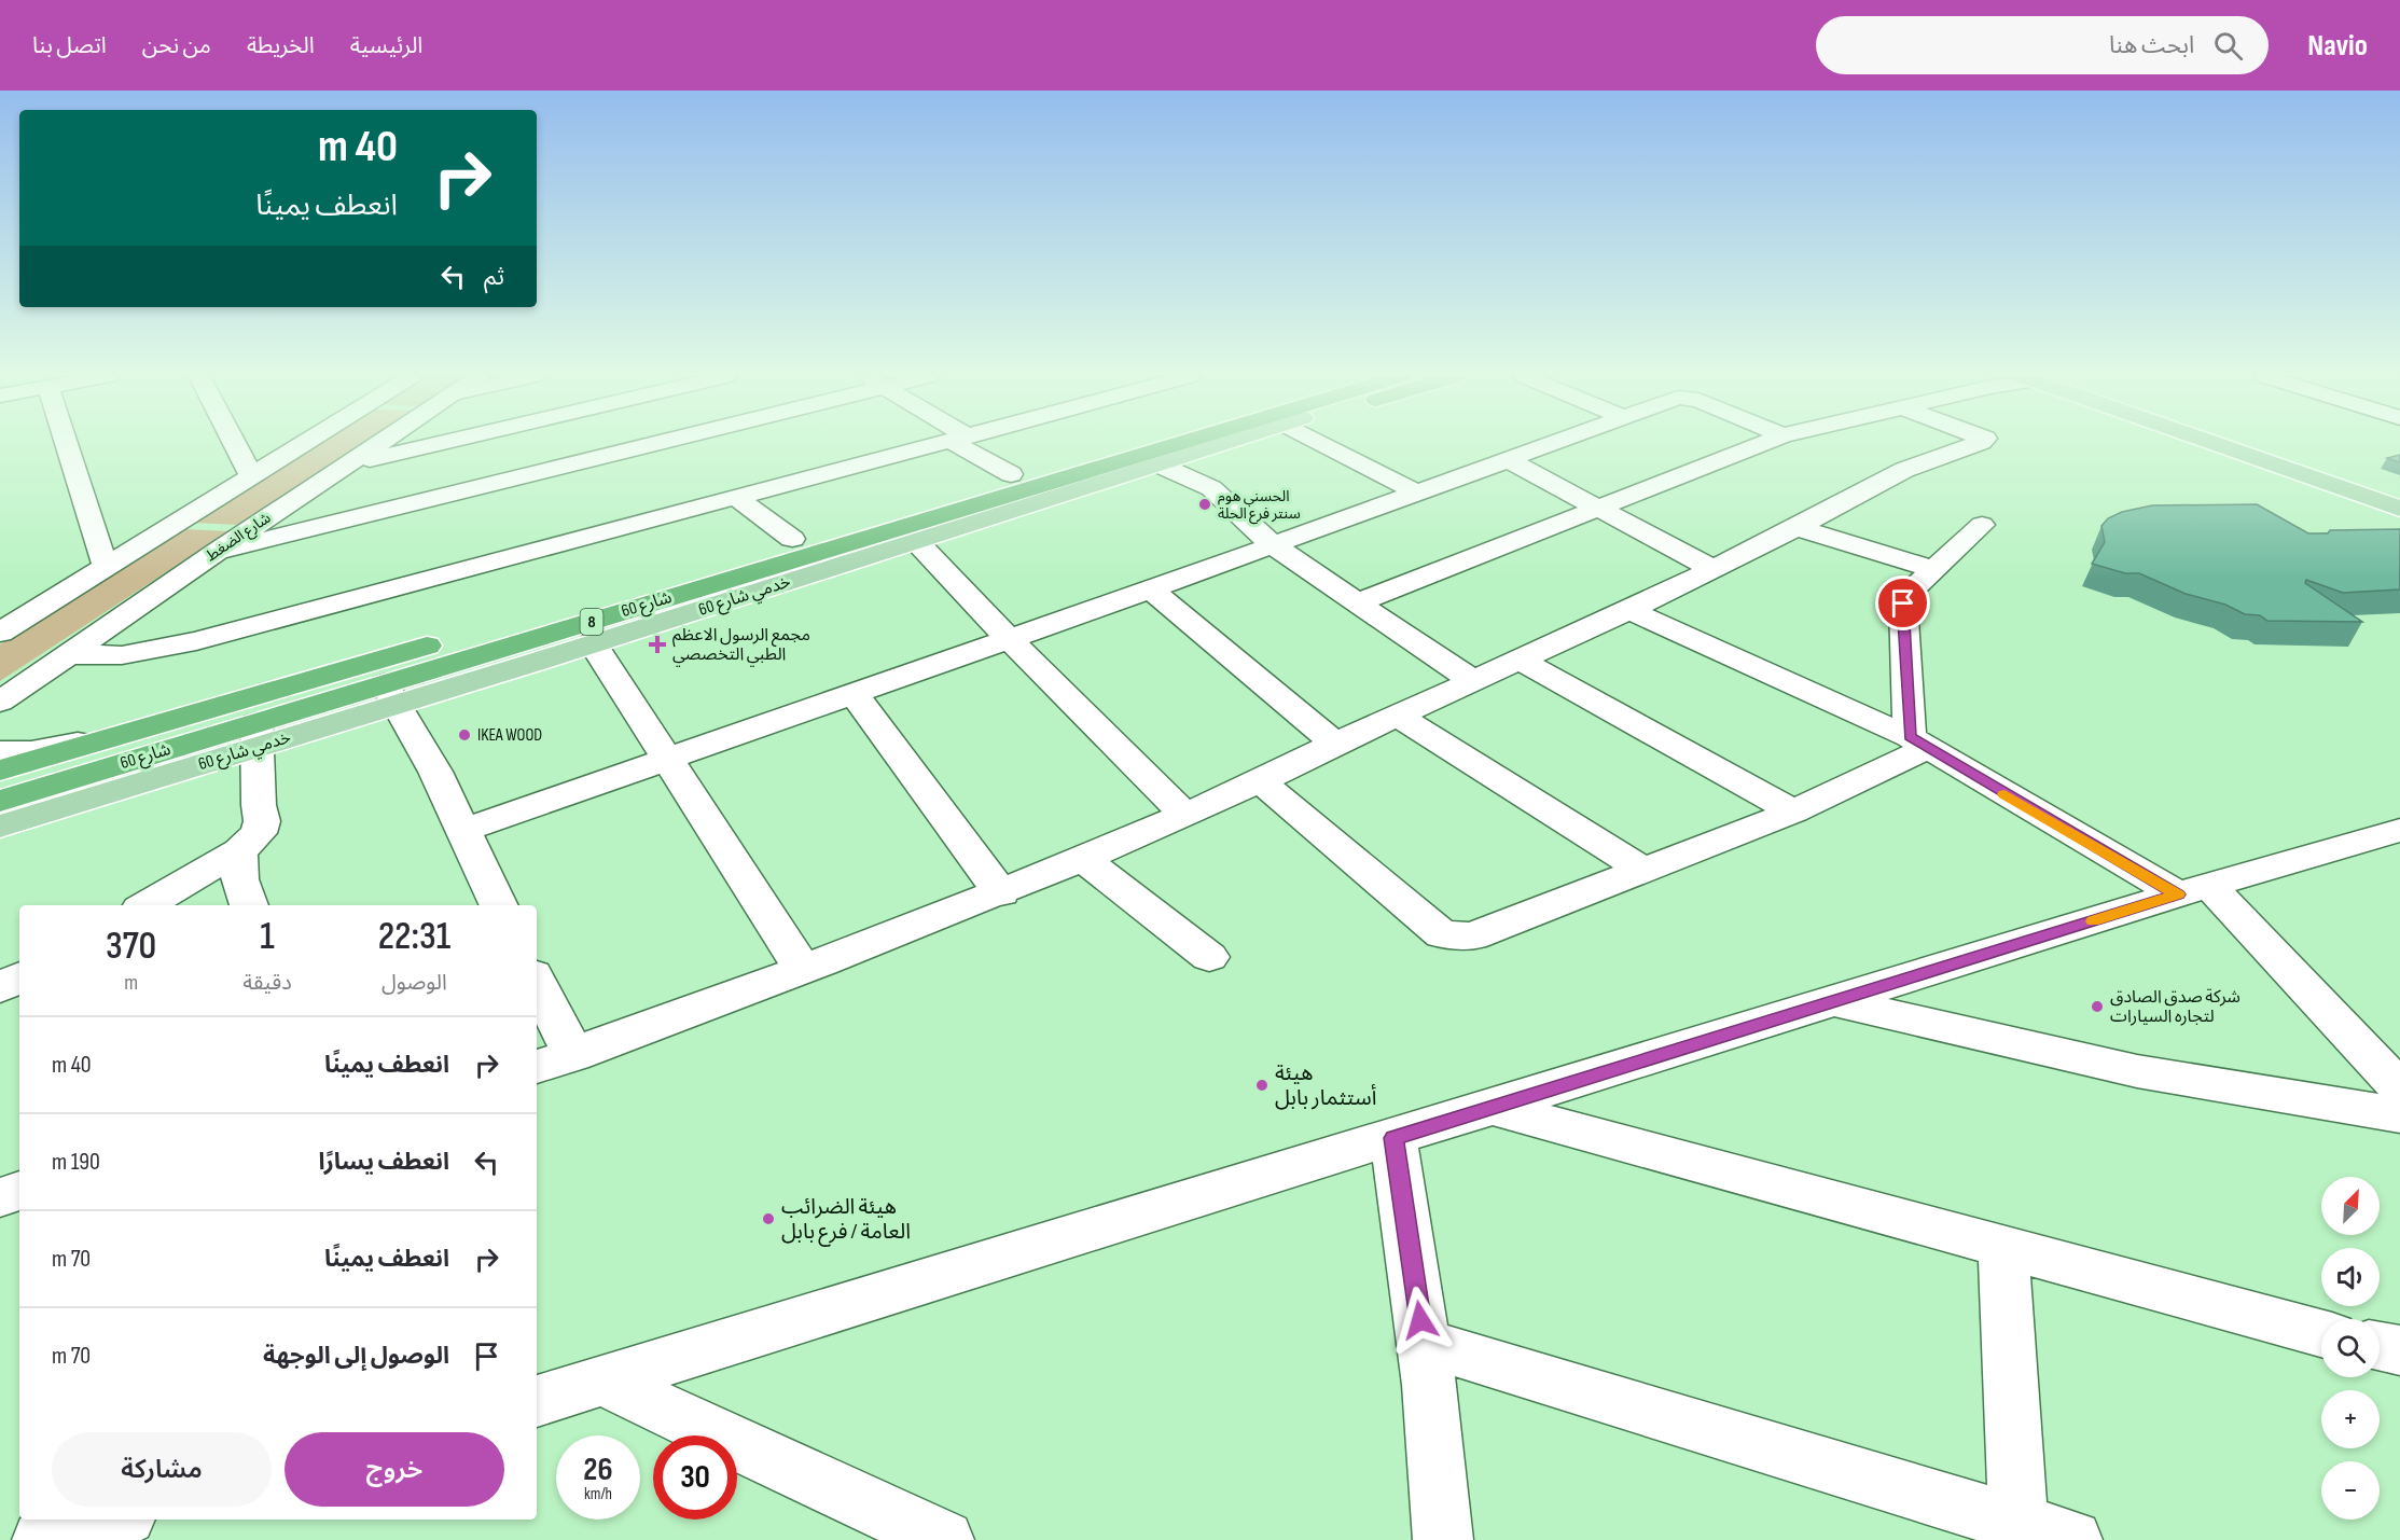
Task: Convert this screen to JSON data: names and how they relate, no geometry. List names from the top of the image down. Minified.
{"streets":{"highway":["شارع 60","8"],"main road":["خدمي شارع 60"],"street":["شارع الضغط"]},"crossings":[["خدمي شارع 60","شارع 60"]],"places":{"other":["الحسني هوم سنتر فرع الحلة","IKEA WOOD","شركة صدق الصادق لتجاره السيارات","هيئة أستثمار بابل","هيئة الضرائب العامة / فرع بابل"],"health":["مجمع الرسول الاعظم الطبي التخصصي"]},"north":"top right","page":{"header":"Navio","search":"ابحث هنا","nav":["الرئيسية","الخريطة","من نحن","اتصل بنا"],"turn":["40 m","انعطف يمينًا"],"then":"ثم","eta":["22:31","الوصول","1","دقيقة","370","m"],"list":[{"name":"انعطف يمينًا","value":"40 m"},{"name":"انعطف يسارًا","value":"190 m"},{"name":"انعطف يمينًا","value":"70 m"},{"name":"الوصول إلى الوجهة","value":"70 m"}],"map_buttons":["+","−"],"buttons":["خروج","مشاركة"],"speed":"26 km/h","limit":"30"}}
